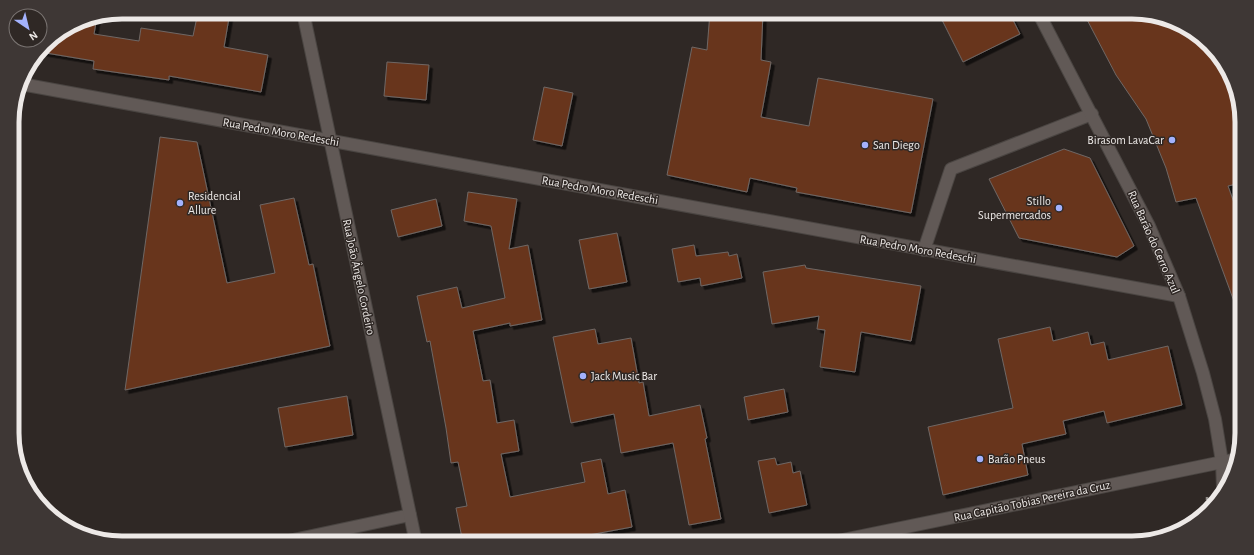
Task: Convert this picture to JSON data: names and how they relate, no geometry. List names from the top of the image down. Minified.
{"streets":{"street":["Rua Pedro Moro Redeschi","Rua Barão do Cerro Azul","Rua João Ângelo Cordeiro","Rua Capitão Tobias Pereira da Cruz"]},"crossings":[["Rua Pedro Moro Redeschi","Rua Barão do Cerro Azul"],["Rua Pedro Moro Redeschi","Rua João Ângelo Cordeiro"],["Rua Barão do Cerro Azul","Rua Capitão Tobias Pereira da Cruz"]],"places":["Birasom LavaCar","San Diego","Residencial Allure","Stillo Supermercados","Jack Music Bar","Barão Pneus"],"north":"bottom right"}
